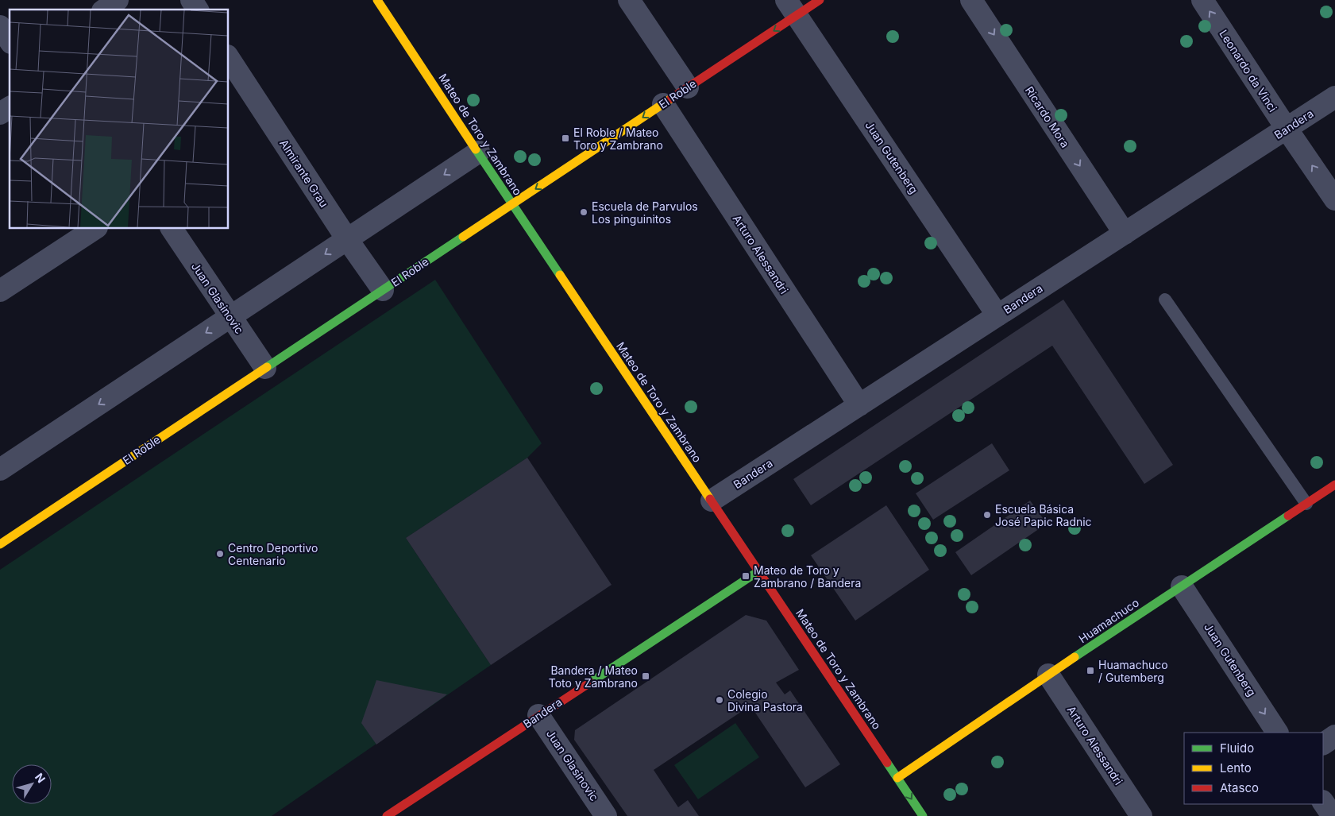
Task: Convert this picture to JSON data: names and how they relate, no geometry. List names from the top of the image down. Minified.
{"streets":{"street":["Leonardo da Vinci","El Roble","Ricardo Mora","Bandera","Mateo de Toro y Zambrano","Juan Gutenberg","Almirante Grau","Arturo Alessandri","Juan Glasinovic","Huamachuco"]},"crossings":[["Leonardo da Vinci","Bandera"],["El Roble","Mateo de Toro y Zambrano"],["El Roble","Juan Gutenberg"],["El Roble","Almirante Grau"],["El Roble","Arturo Alessandri"],["El Roble","Juan Glasinovic"],["Ricardo Mora","Bandera"],["Bandera","Mateo de Toro y Zambrano"],["Bandera","Juan Gutenberg"],["Bandera","Arturo Alessandri"],["Bandera","Juan Glasinovic"],["Mateo de Toro y Zambrano","Huamachuco"],["Juan Gutenberg","Huamachuco"],["Arturo Alessandri","Huamachuco"]],"one_way":["Leonardo da Vinci","Ricardo Mora"],"places":{"transit":["El Roble / Mateo Toro y Zambrano","Mateo de Toro y Zambrano / Bandera","Huamachuco / Gutemberg","Bandera / Mateo Toto y Zambrano"],"other":["Escuela de Parvulos Los pinguinitos","Escuela Básica José Papic Radnic","Centro Deportivo Centenario","Colegio Divina Pastora"]},"legend":["Fluido","Lento","Atasco"],"north":"top right"}
